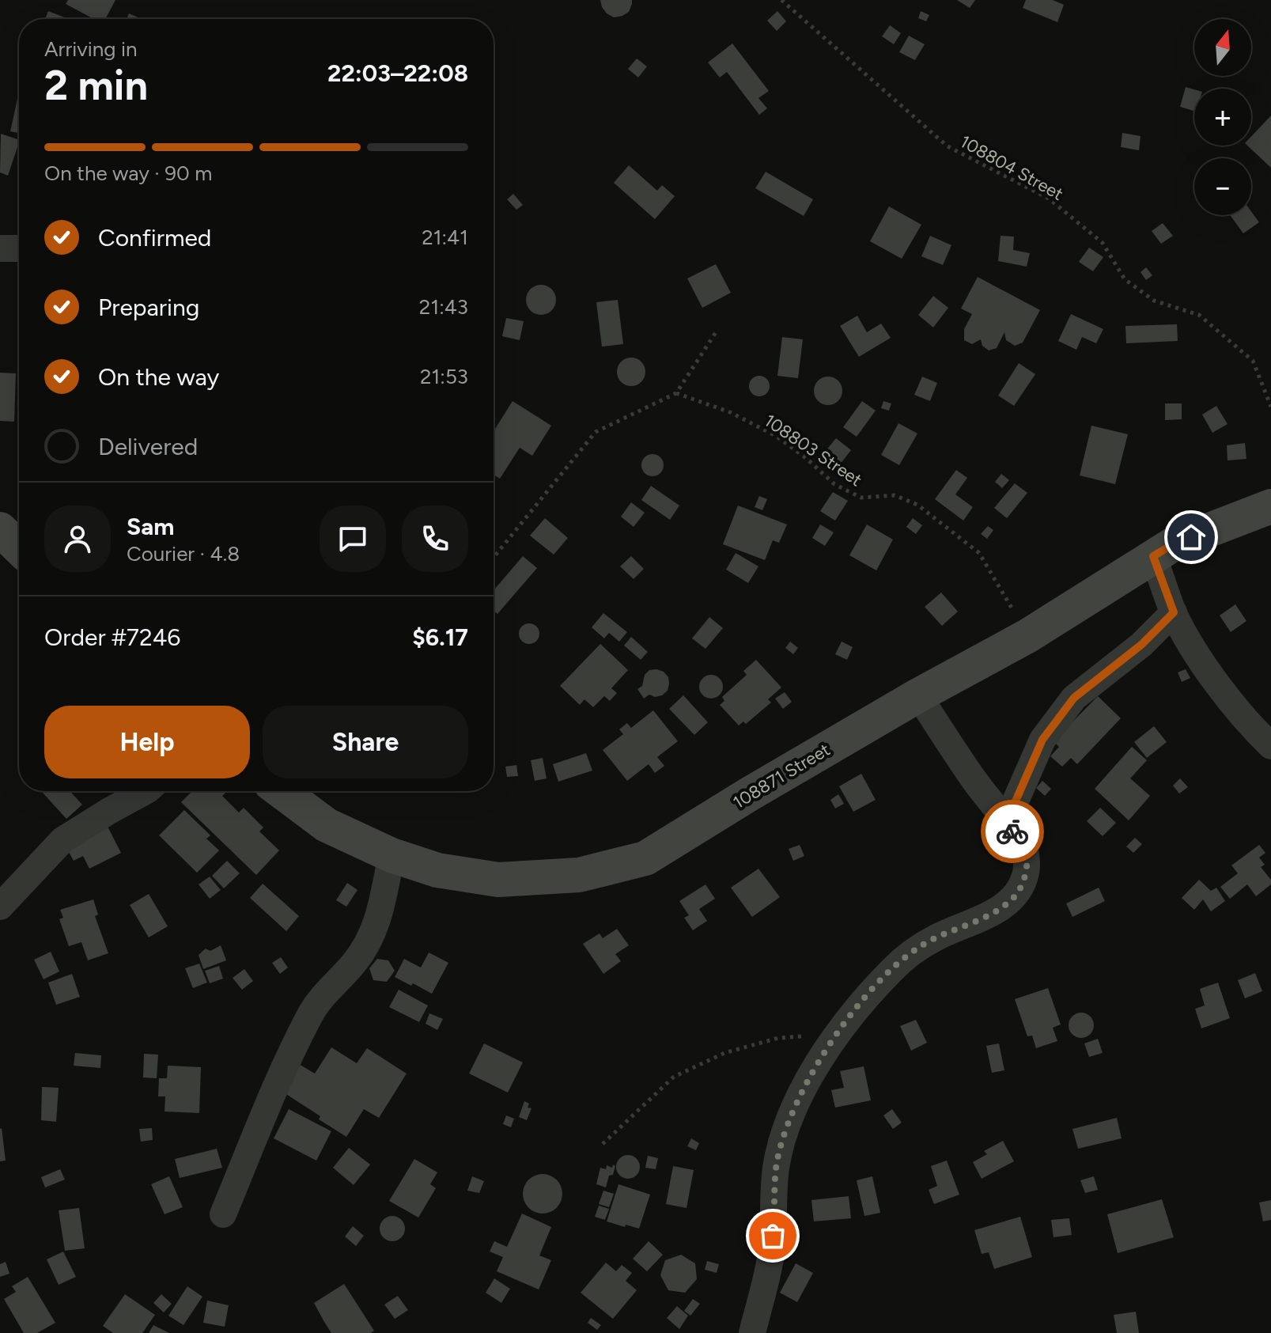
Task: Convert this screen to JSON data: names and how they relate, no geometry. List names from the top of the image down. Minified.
{"streets":{"street":["108871 Street"],"path":["108804 Street","108803 Street"]},"crossings":[["108803 Street","108871 Street"]],"north":"top","page":{"map_buttons":["+","−"],"heading":["2 min","Arriving in","22:03–22:08"],"panel":["Sam","Courier · 4.8","Order #7246","$6.17"],"bar":"On the way · 90 m","list":[["Confirmed","21:41"],["Preparing","21:43"],["On the way","21:53"],"Delivered"],"buttons":["Help","Share"]}}
